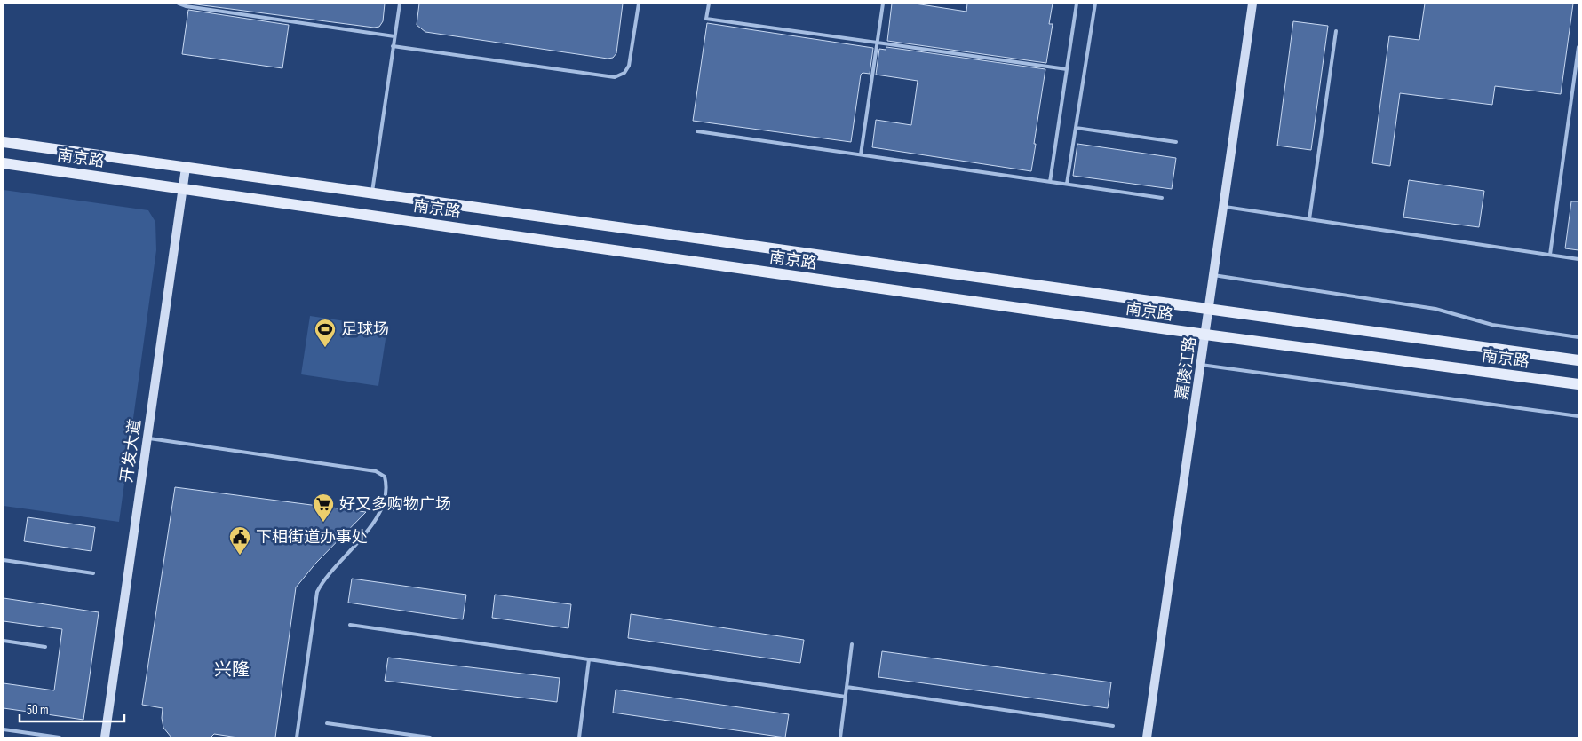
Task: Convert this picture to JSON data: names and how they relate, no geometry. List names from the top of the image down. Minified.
{"streets":{"main road":["南京路"],"street":["嘉陵江路","开发大道"]},"crossings":[["南京路","嘉陵江路"],["南京路","开发大道"]],"districts":["兴隆"],"places":{"sports":["足球场"],"supermarket":["好又多购物广场"],"public building":["下相街道办事处"]},"scale_bar":"50 m"}
